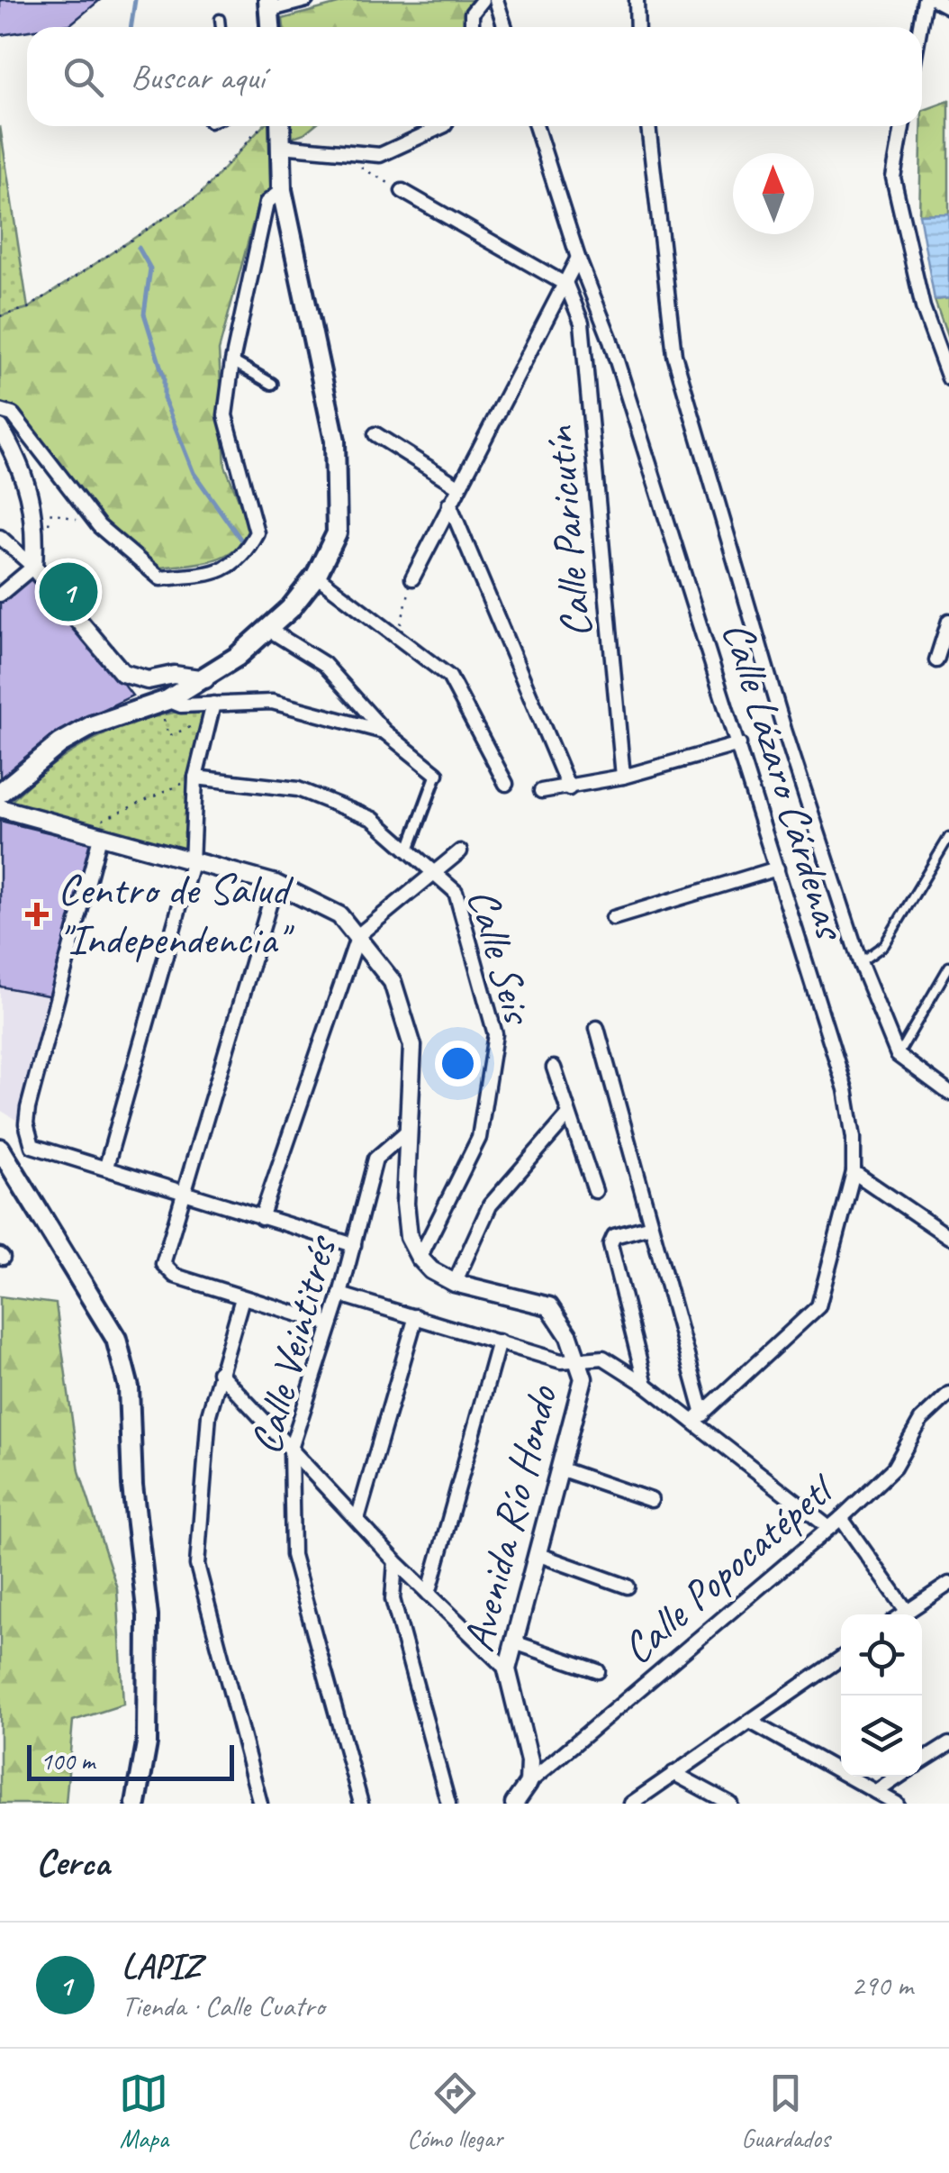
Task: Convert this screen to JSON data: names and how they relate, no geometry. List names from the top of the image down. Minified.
{"streets":{"street":["Calle Paricutín","Calle Lázaro Cárdenas","Calle Seis","Calle Veintitrés","Avenida Río Hondo","Calle Popocatépetl"]},"crossings":[["Calle Seis","Avenida Río Hondo"],["Avenida Río Hondo","Calle Popocatépetl"]],"places":{"health":["Centro de Salud \"Independencia\""]},"scale_bar":"100 m","north":"top","page":{"search":"Buscar aquí","pins":"1","scale":"100 m","heading":"Cerca","list":[{"mark":"1","name":"LAPIZ","note":"Tienda · Calle Cuatro","value":"290 m"}],"nav":["Mapa","Cómo llegar","Guardados"]}}
